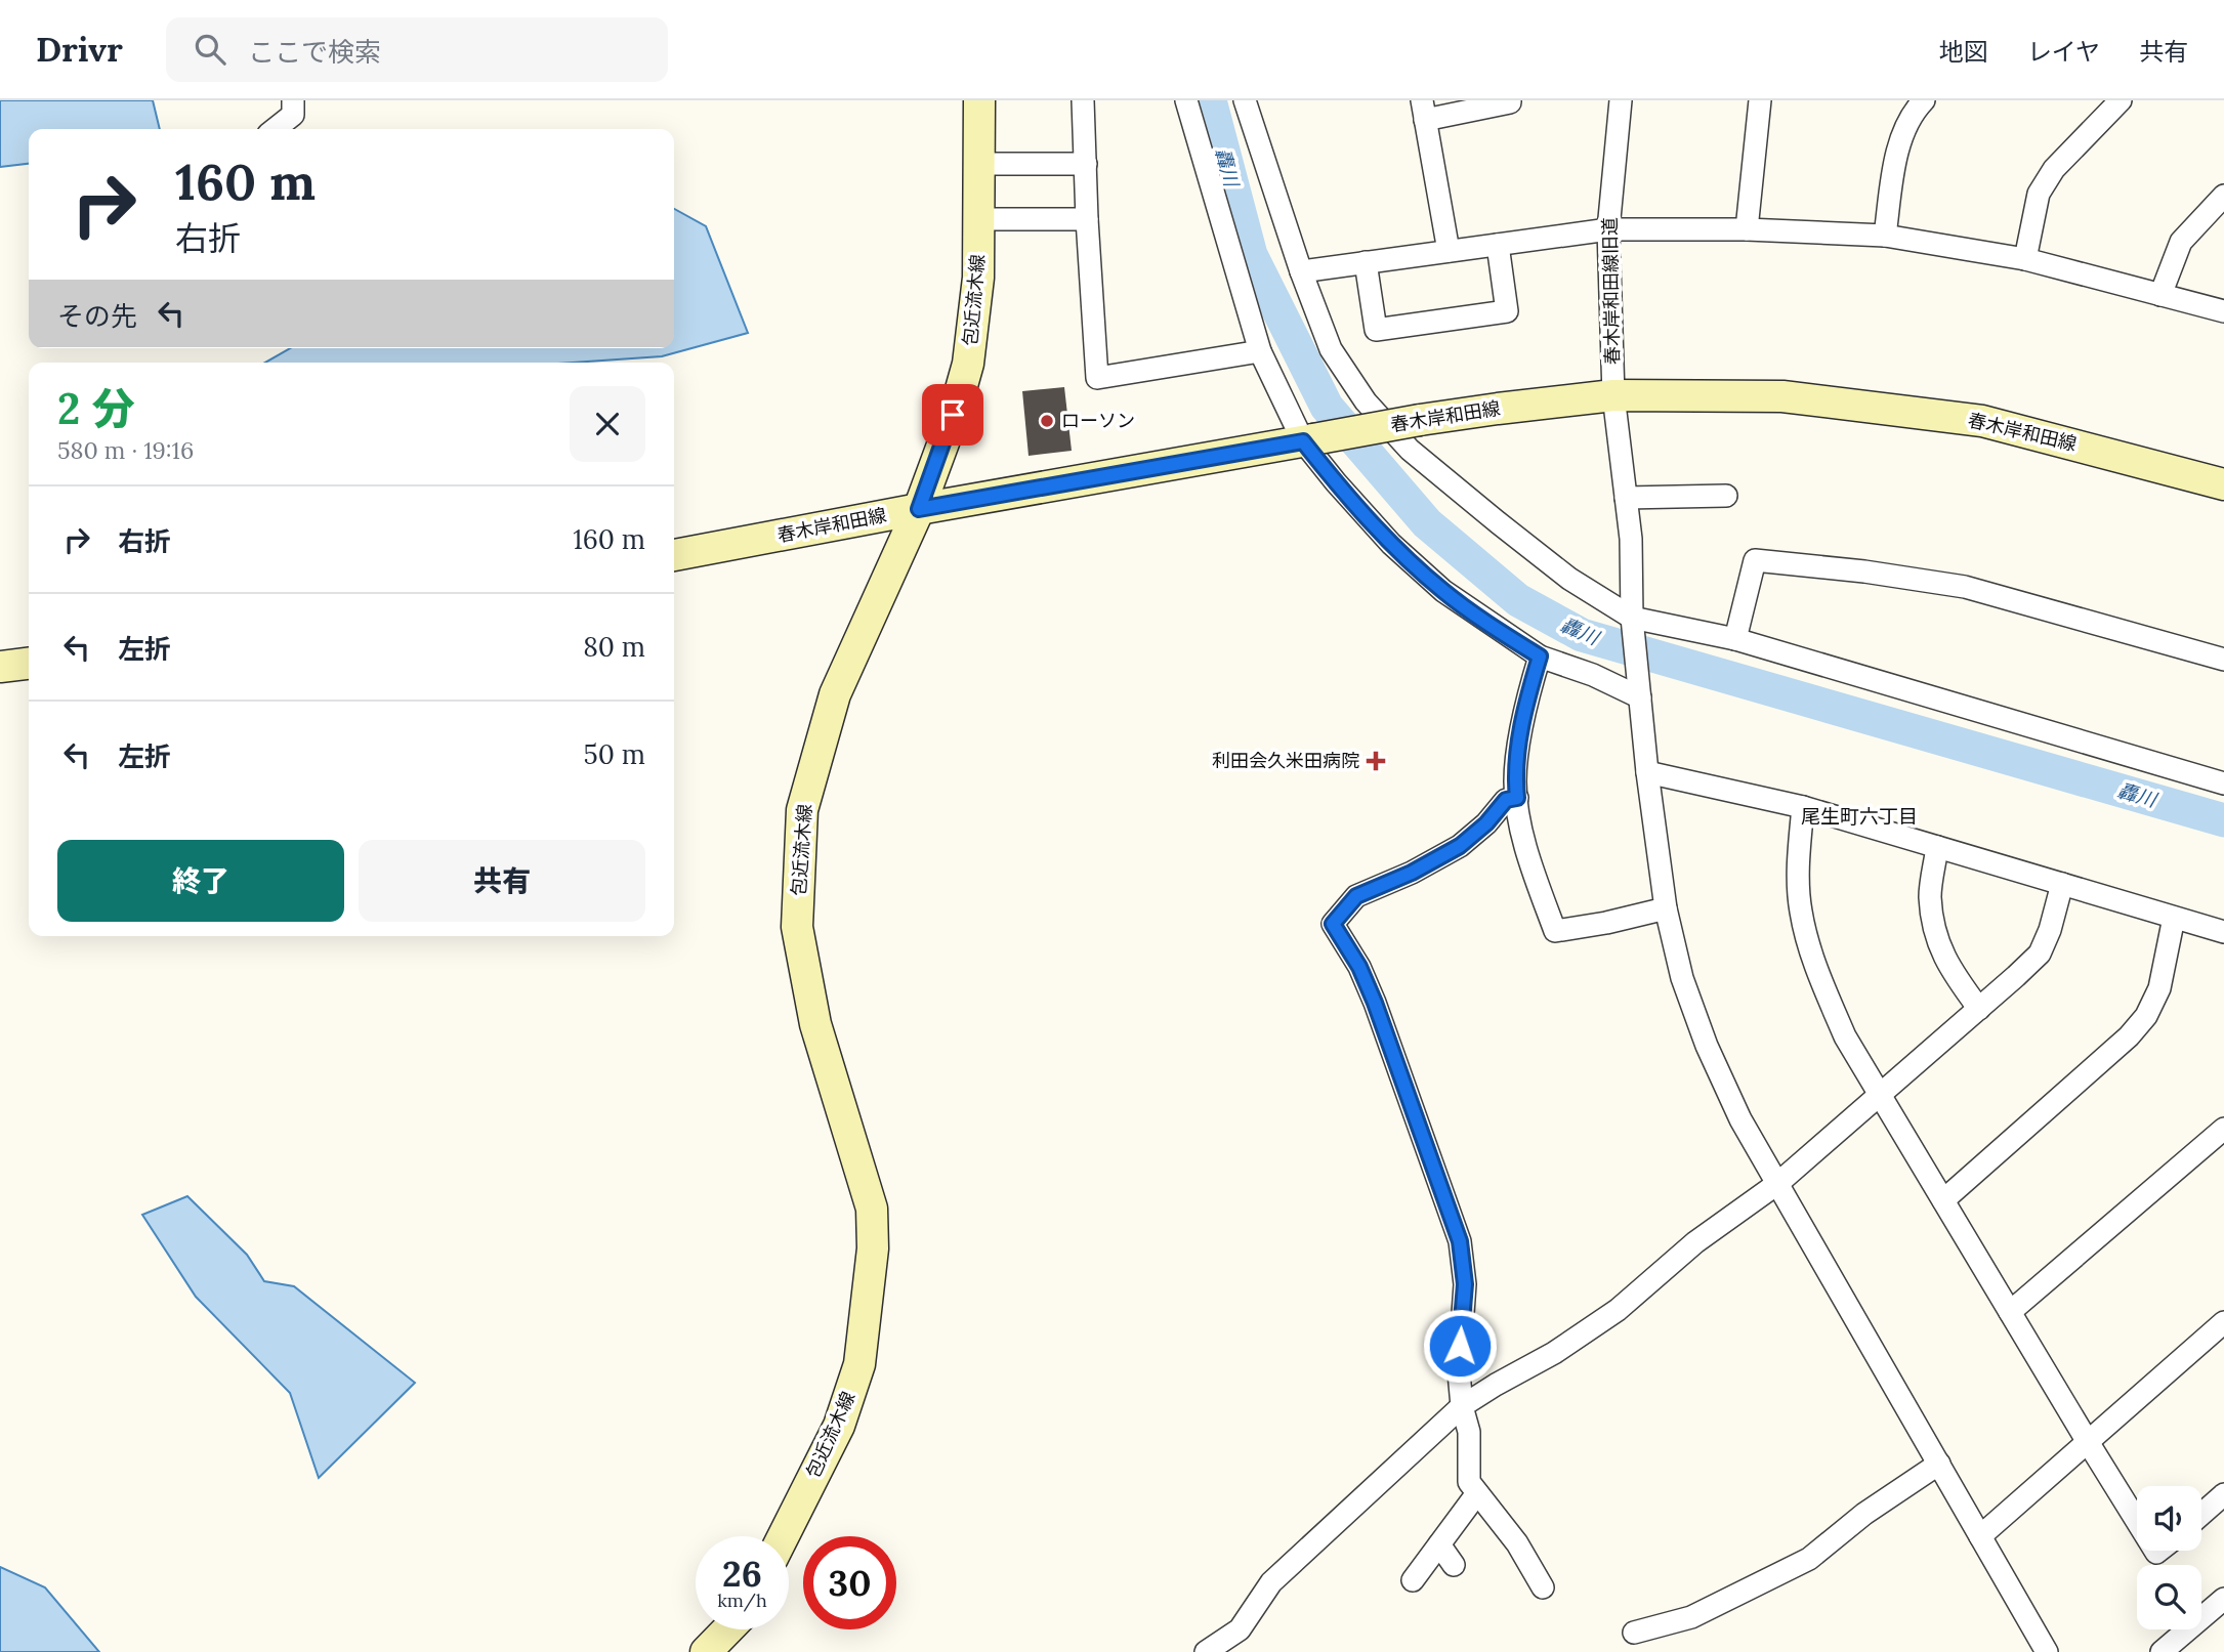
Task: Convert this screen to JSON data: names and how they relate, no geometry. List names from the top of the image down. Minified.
{"streets":{"main road":["包近流木線","春木岸和田線"],"street":["春木岸和田線旧道"]},"crossings":[["春木岸和田線旧道","春木岸和田線"],["包近流木線","春木岸和田線"]],"districts":["尾生町六丁目"],"water":["轟川"],"places":{"other":["ローソン"],"health":["利田会久米田病院"]},"page":{"header":"Drivr","search":"ここで検索","nav":["地図","レイヤ","共有"],"turn":["160 m","右折"],"then":"その先","heading":["2 分","580 m · 19:16"],"list":[{"name":"右折","value":"160 m"},{"name":"左折","value":"80 m"},{"name":"左折","value":"50 m"}],"buttons":["終了","共有"],"speed":"26 km/h","limit":"30"}}
